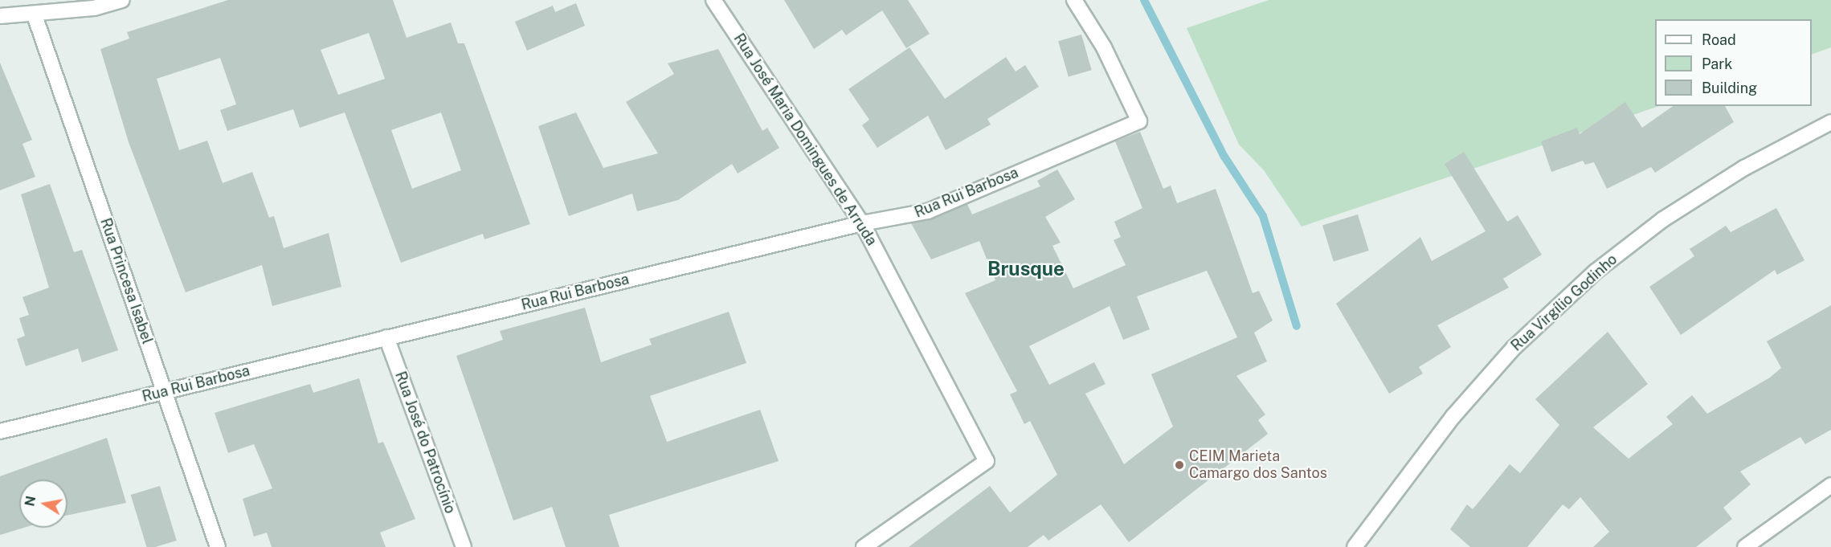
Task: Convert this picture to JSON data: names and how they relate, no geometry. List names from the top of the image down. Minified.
{"streets":{"street":["Rua José Maria Domingues de Arruda","Rua Rui Barbosa","Rua Princesa Isabel","Rua Virgílio Godinho","Rua José do Patrocínio"]},"crossings":[["Rua José Maria Domingues de Arruda","Rua Rui Barbosa"],["Rua Rui Barbosa","Rua Princesa Isabel"],["Rua Rui Barbosa","Rua José do Patrocínio"]],"districts":["Brusque"],"places":["CEIM Marieta Camargo dos Santos"],"legend":["Road","Park","Building"],"north":"left"}
